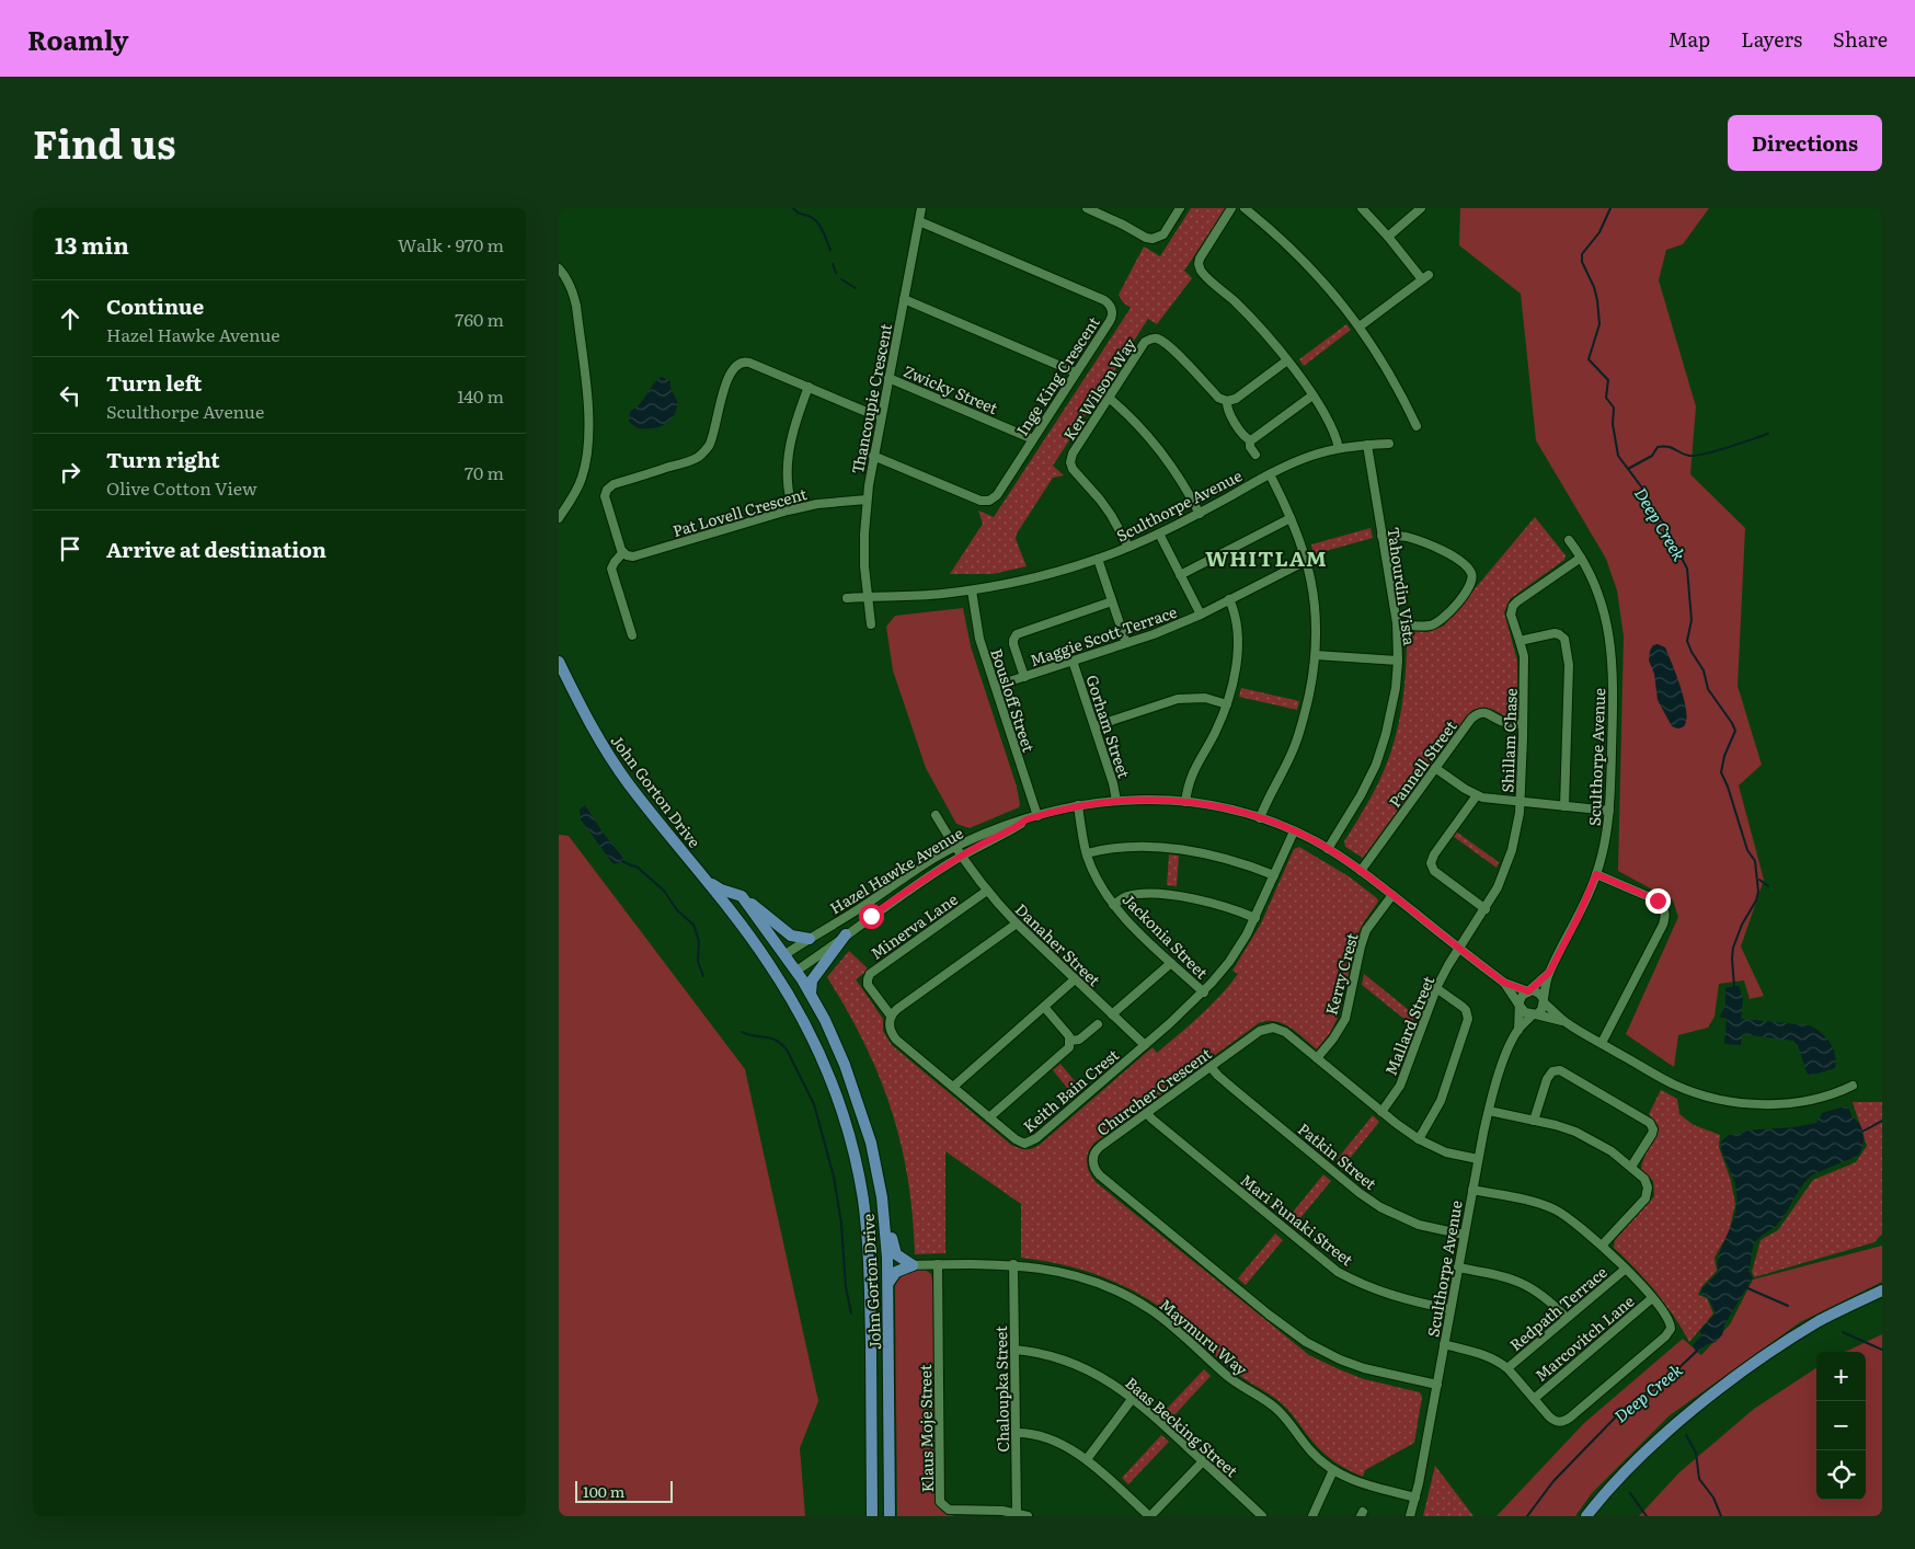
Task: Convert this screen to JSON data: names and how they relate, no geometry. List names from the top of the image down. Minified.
{"streets":{"main road":["John Gorton Drive"],"street":["Inge King Crescent","Zwicky Street","Ker Wilson Way","Thancoupie Crescent","Sculthorpe Avenue","Pat Lovell Crescent","Tahourdin Vista","Maggie Scott Terrace","Bousloff Street","Gorham Street","Shillam Chase","Pannell Street","Hazel Hawke Avenue","Minerva Lane","Jackonia Street","Danaher Street","Kerry Crest","Mallard Street","Keith Bain Crest","Churcher Crescent","Patkin Street","Mari Funaki Street","Redpath Terrace","Maymuru Way","Marcovitch Lane","Chaloupka Street","Baas Becking Street","Klaus Moje Street"]},"crossings":[["Inge King Crescent","Zwicky Street"],["Inge King Crescent","Thancoupie Crescent"],["Zwicky Street","Thancoupie Crescent"],["Ker Wilson Way","Sculthorpe Avenue"],["Thancoupie Crescent","Sculthorpe Avenue"],["Thancoupie Crescent","Pat Lovell Crescent"],["Sculthorpe Avenue","Tahourdin Vista"],["Sculthorpe Avenue","Bousloff Street"],["Sculthorpe Avenue","Shillam Chase"],["Sculthorpe Avenue","Hazel Hawke Avenue"],["Sculthorpe Avenue","Churcher Crescent"],["Sculthorpe Avenue","Patkin Street"],["Sculthorpe Avenue","Mari Funaki Street"],["Sculthorpe Avenue","Maymuru Way"],["Tahourdin Vista","Hazel Hawke Avenue"],["Maggie Scott Terrace","Bousloff Street"],["Maggie Scott Terrace","Gorham Street"],["Bousloff Street","Hazel Hawke Avenue"],["Gorham Street","Hazel Hawke Avenue"],["Shillam Chase","Pannell Street"],["Shillam Chase","Hazel Hawke Avenue"],["Shillam Chase","Mallard Street"],["Pannell Street","Hazel Hawke Avenue"],["John Gorton Drive","Hazel Hawke Avenue"],["Hazel Hawke Avenue","Jackonia Street"],["Hazel Hawke Avenue","Danaher Street"],["Hazel Hawke Avenue","Kerry Crest"],["Hazel Hawke Avenue","Mallard Street"],["Hazel Hawke Avenue","Keith Bain Crest"],["Minerva Lane","Danaher Street"],["Minerva Lane","Keith Bain Crest"],["Jackonia Street","Keith Bain Crest"],["Danaher Street","Keith Bain Crest"],["Kerry Crest","Churcher Crescent"],["Mallard Street","Churcher Crescent"],["Churcher Crescent","Patkin Street"],["Churcher Crescent","Mari Funaki Street"],["Maymuru Way","Chaloupka Street"],["Maymuru Way","Klaus Moje Street"],["Chaloupka Street","Baas Becking Street"],["Chaloupka Street","Klaus Moje Street"]],"districts":["WHITLAM"],"water":["Deep Creek"],"scale_bar":"100 m","page":{"header":"Roamly","nav":["Map","Layers","Share"],"title":"Find us","buttons":"Directions","heading":["13 min","Walk · 970 m"],"list":[["Continue","Hazel Hawke Avenue","760 m"],["Turn left","Sculthorpe Avenue","140 m"],["Turn right","Olive Cotton View","70 m"],"Arrive at destination"],"map_buttons":["+","−"],"scale":"100 m"}}
